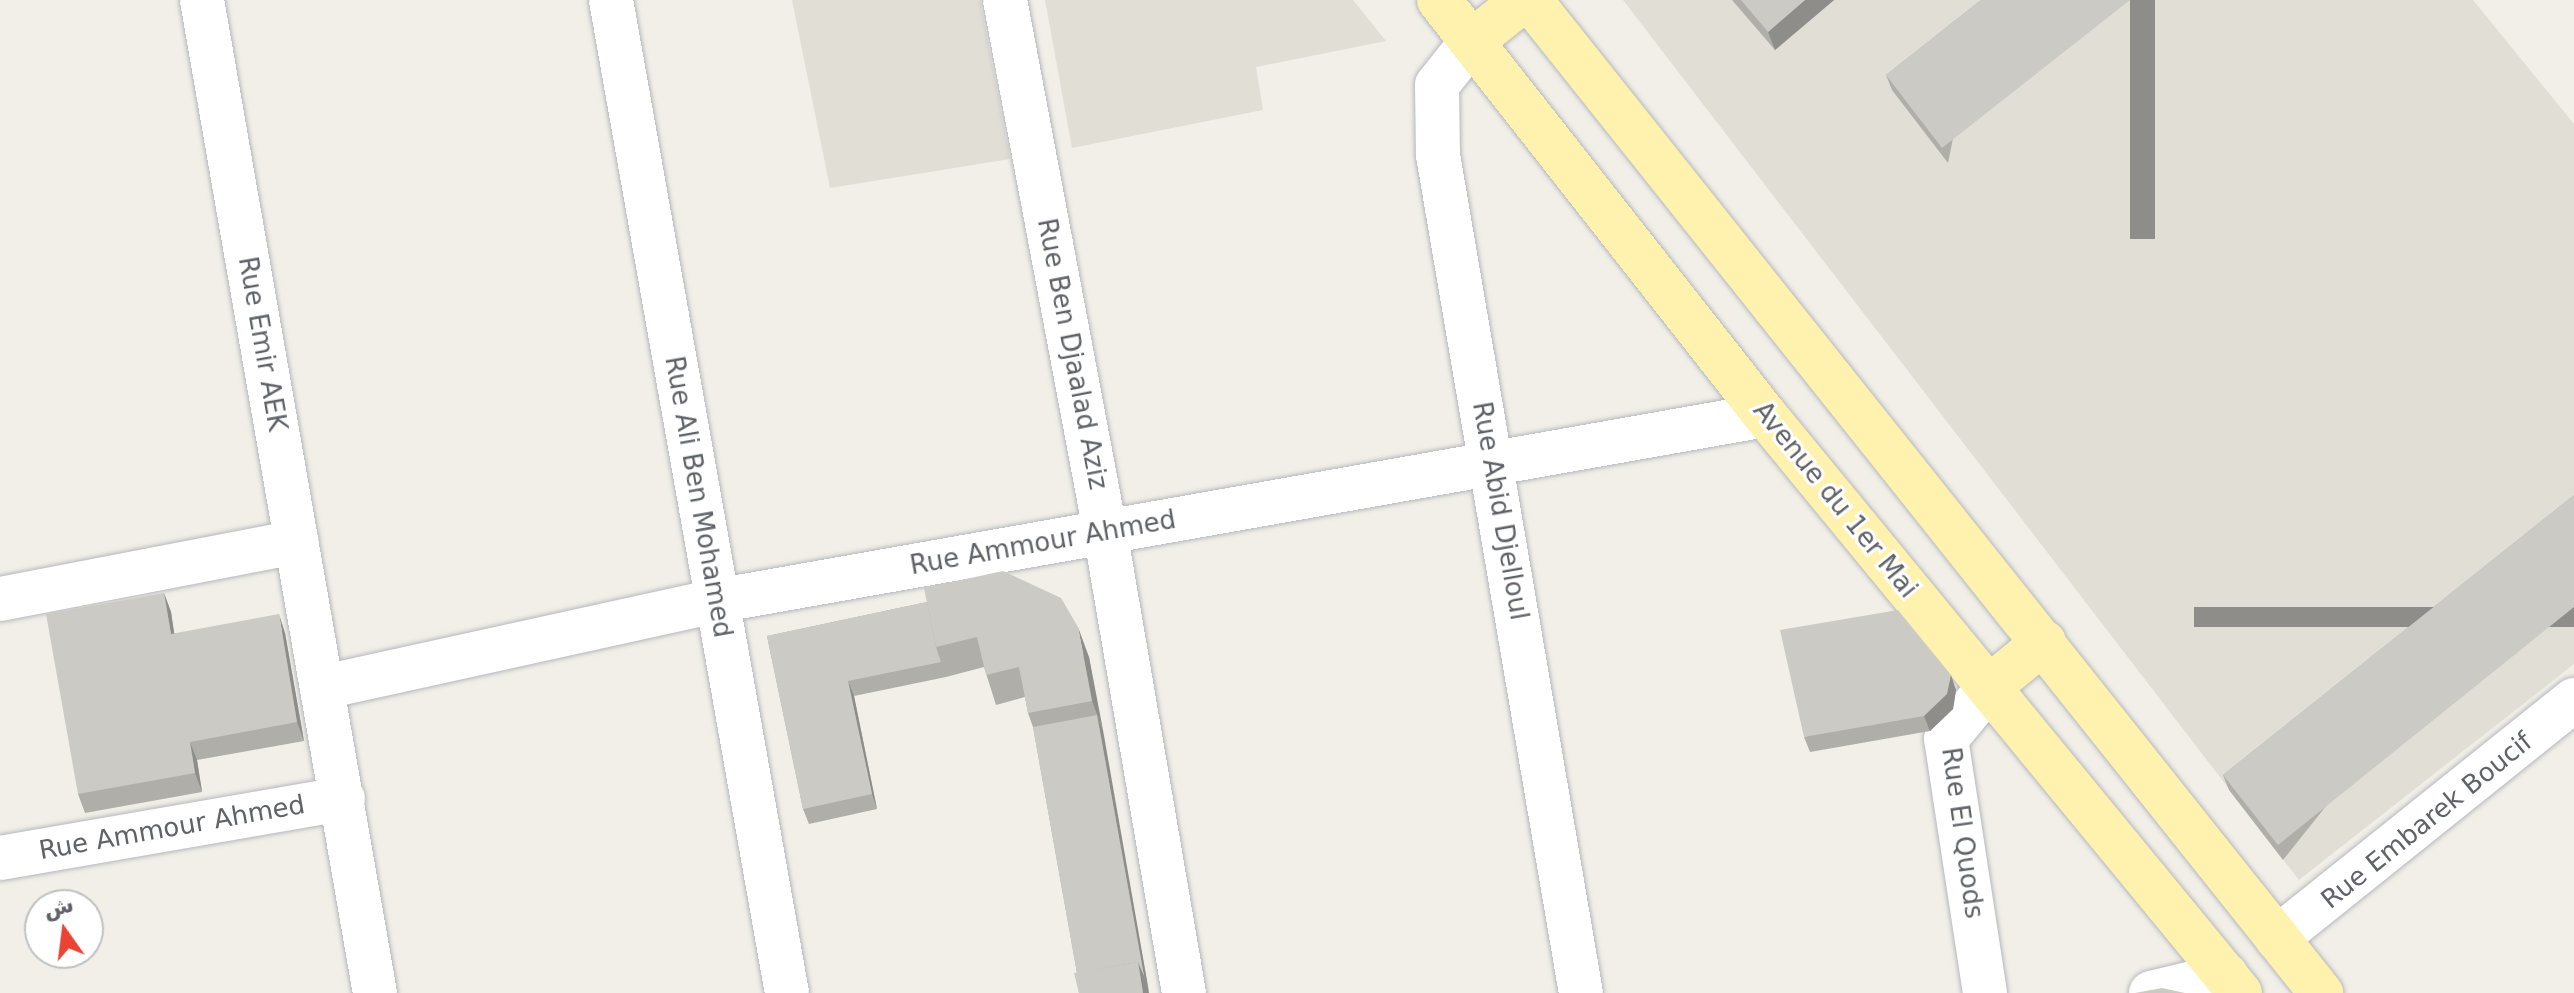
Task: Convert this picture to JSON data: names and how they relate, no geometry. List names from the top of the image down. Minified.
{"streets":{"main road":["Avenue du 1er Mai"],"street":["Rue Emir AEK","Rue Ben Djaalad Aziz","Rue Ali Ben Mohamed","Rue Abid Djelloul","Rue Ammour Ahmed","Rue Embarek Boucif","Rue El Quods"]},"crossings":[["Rue Emir AEK","Rue Ammour Ahmed"],["Rue Ben Djaalad Aziz","Rue Ammour Ahmed"],["Rue Ali Ben Mohamed","Rue Ammour Ahmed"],["Avenue du 1er Mai","Rue Abid Djelloul"],["Avenue du 1er Mai","Rue Ammour Ahmed"],["Avenue du 1er Mai","Rue El Quods"],["Rue Abid Djelloul","Rue Ammour Ahmed"]],"north":"top"}
